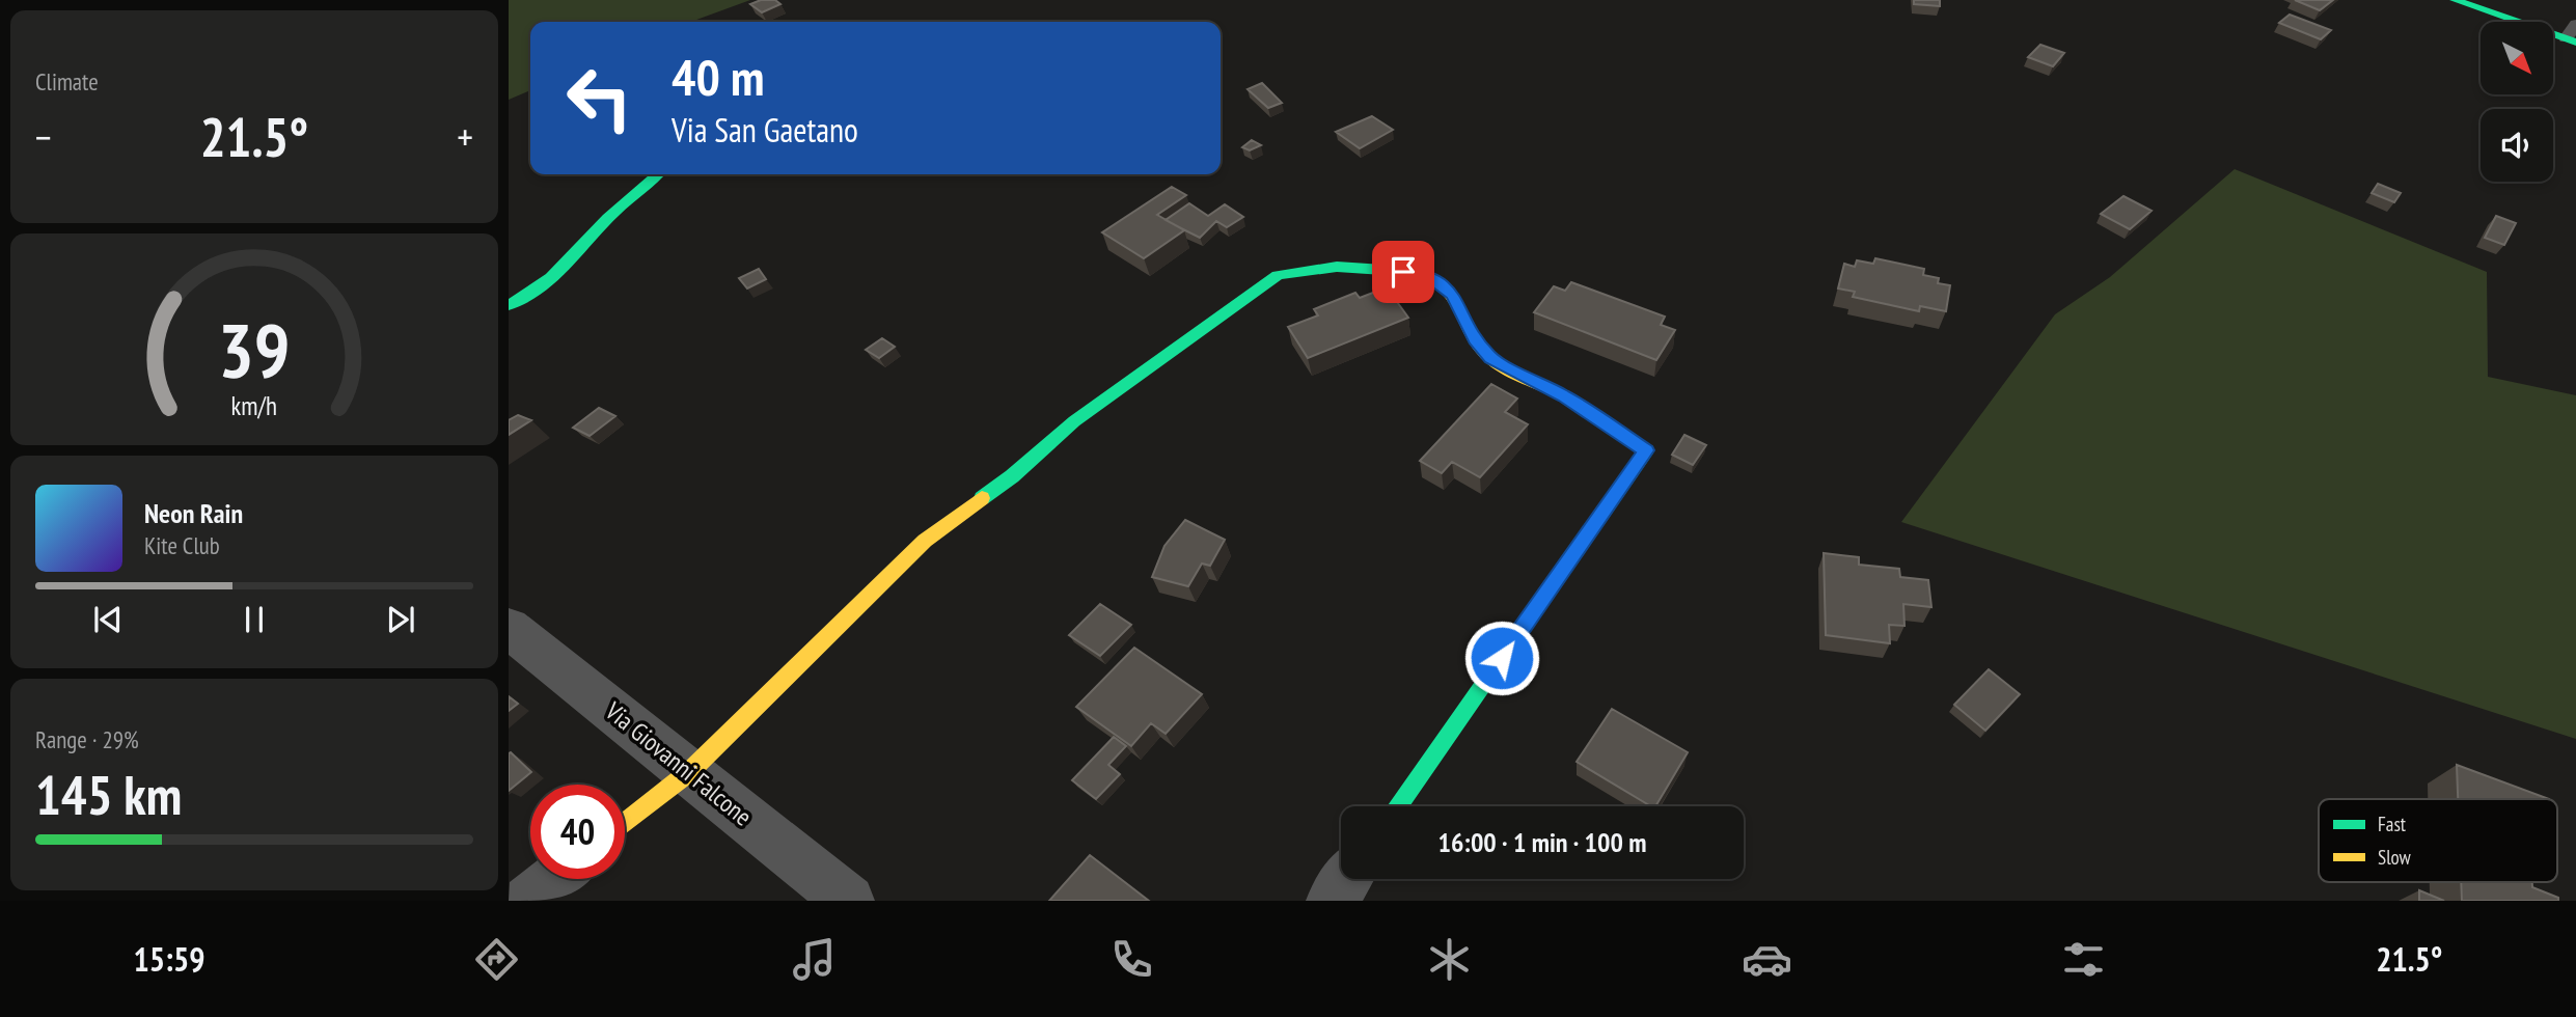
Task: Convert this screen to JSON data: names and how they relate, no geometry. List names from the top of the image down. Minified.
{"streets":{"street":["Via Giovanni Falcone"]},"legend":["Fast","Slow"],"north":"bottom right","page":{"tile":["Climate",["Range · 29%","145 km"]],"turn":["40 m","Via San Gaetano"],"heat":["−","21.5°","+"],"song":["Neon Rain","Kite Club"],"limit":"40","trip":"16:00 · 1 min · 100 m","tabs":["15:59","21.5°"],"gauge":["39","km/h"]}}
